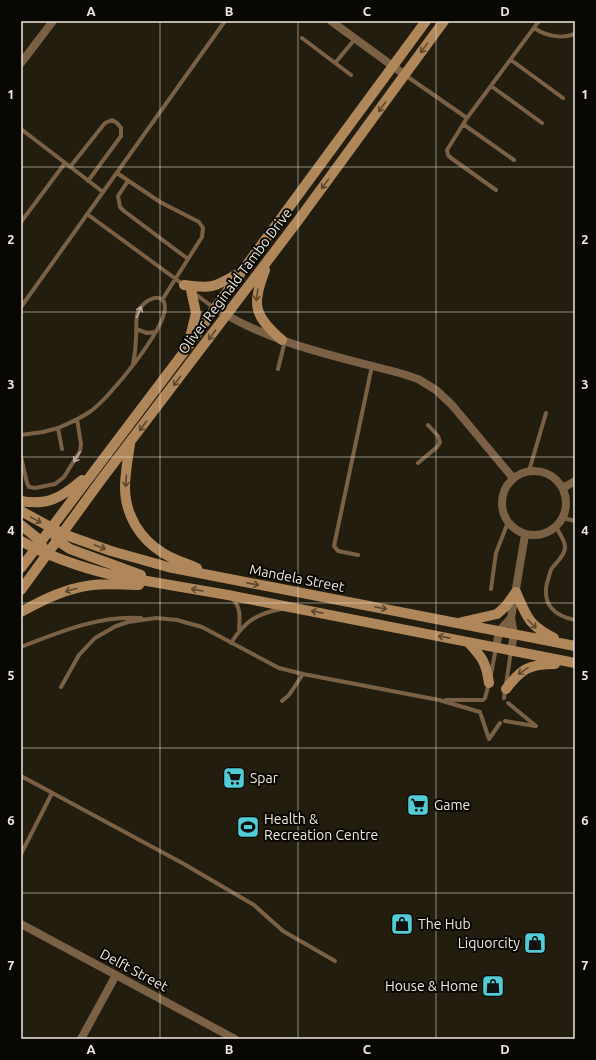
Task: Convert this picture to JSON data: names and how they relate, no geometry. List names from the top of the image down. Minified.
{"streets":{"main road":["Oliver Reginald Tambo Drive","Mandela Street"],"street":["Delft Street"]},"crossings":[["Oliver Reginald Tambo Drive","Mandela Street"]],"places":{"supermarket":["Spar","Game"],"sports":["Health & Recreation Centre"],"shop":["The Hub","Liquorcity","House & Home"]},"grid":{"columns":["A","B","C","D"],"rows":["1","2","3","4","5","6","7"]}}
